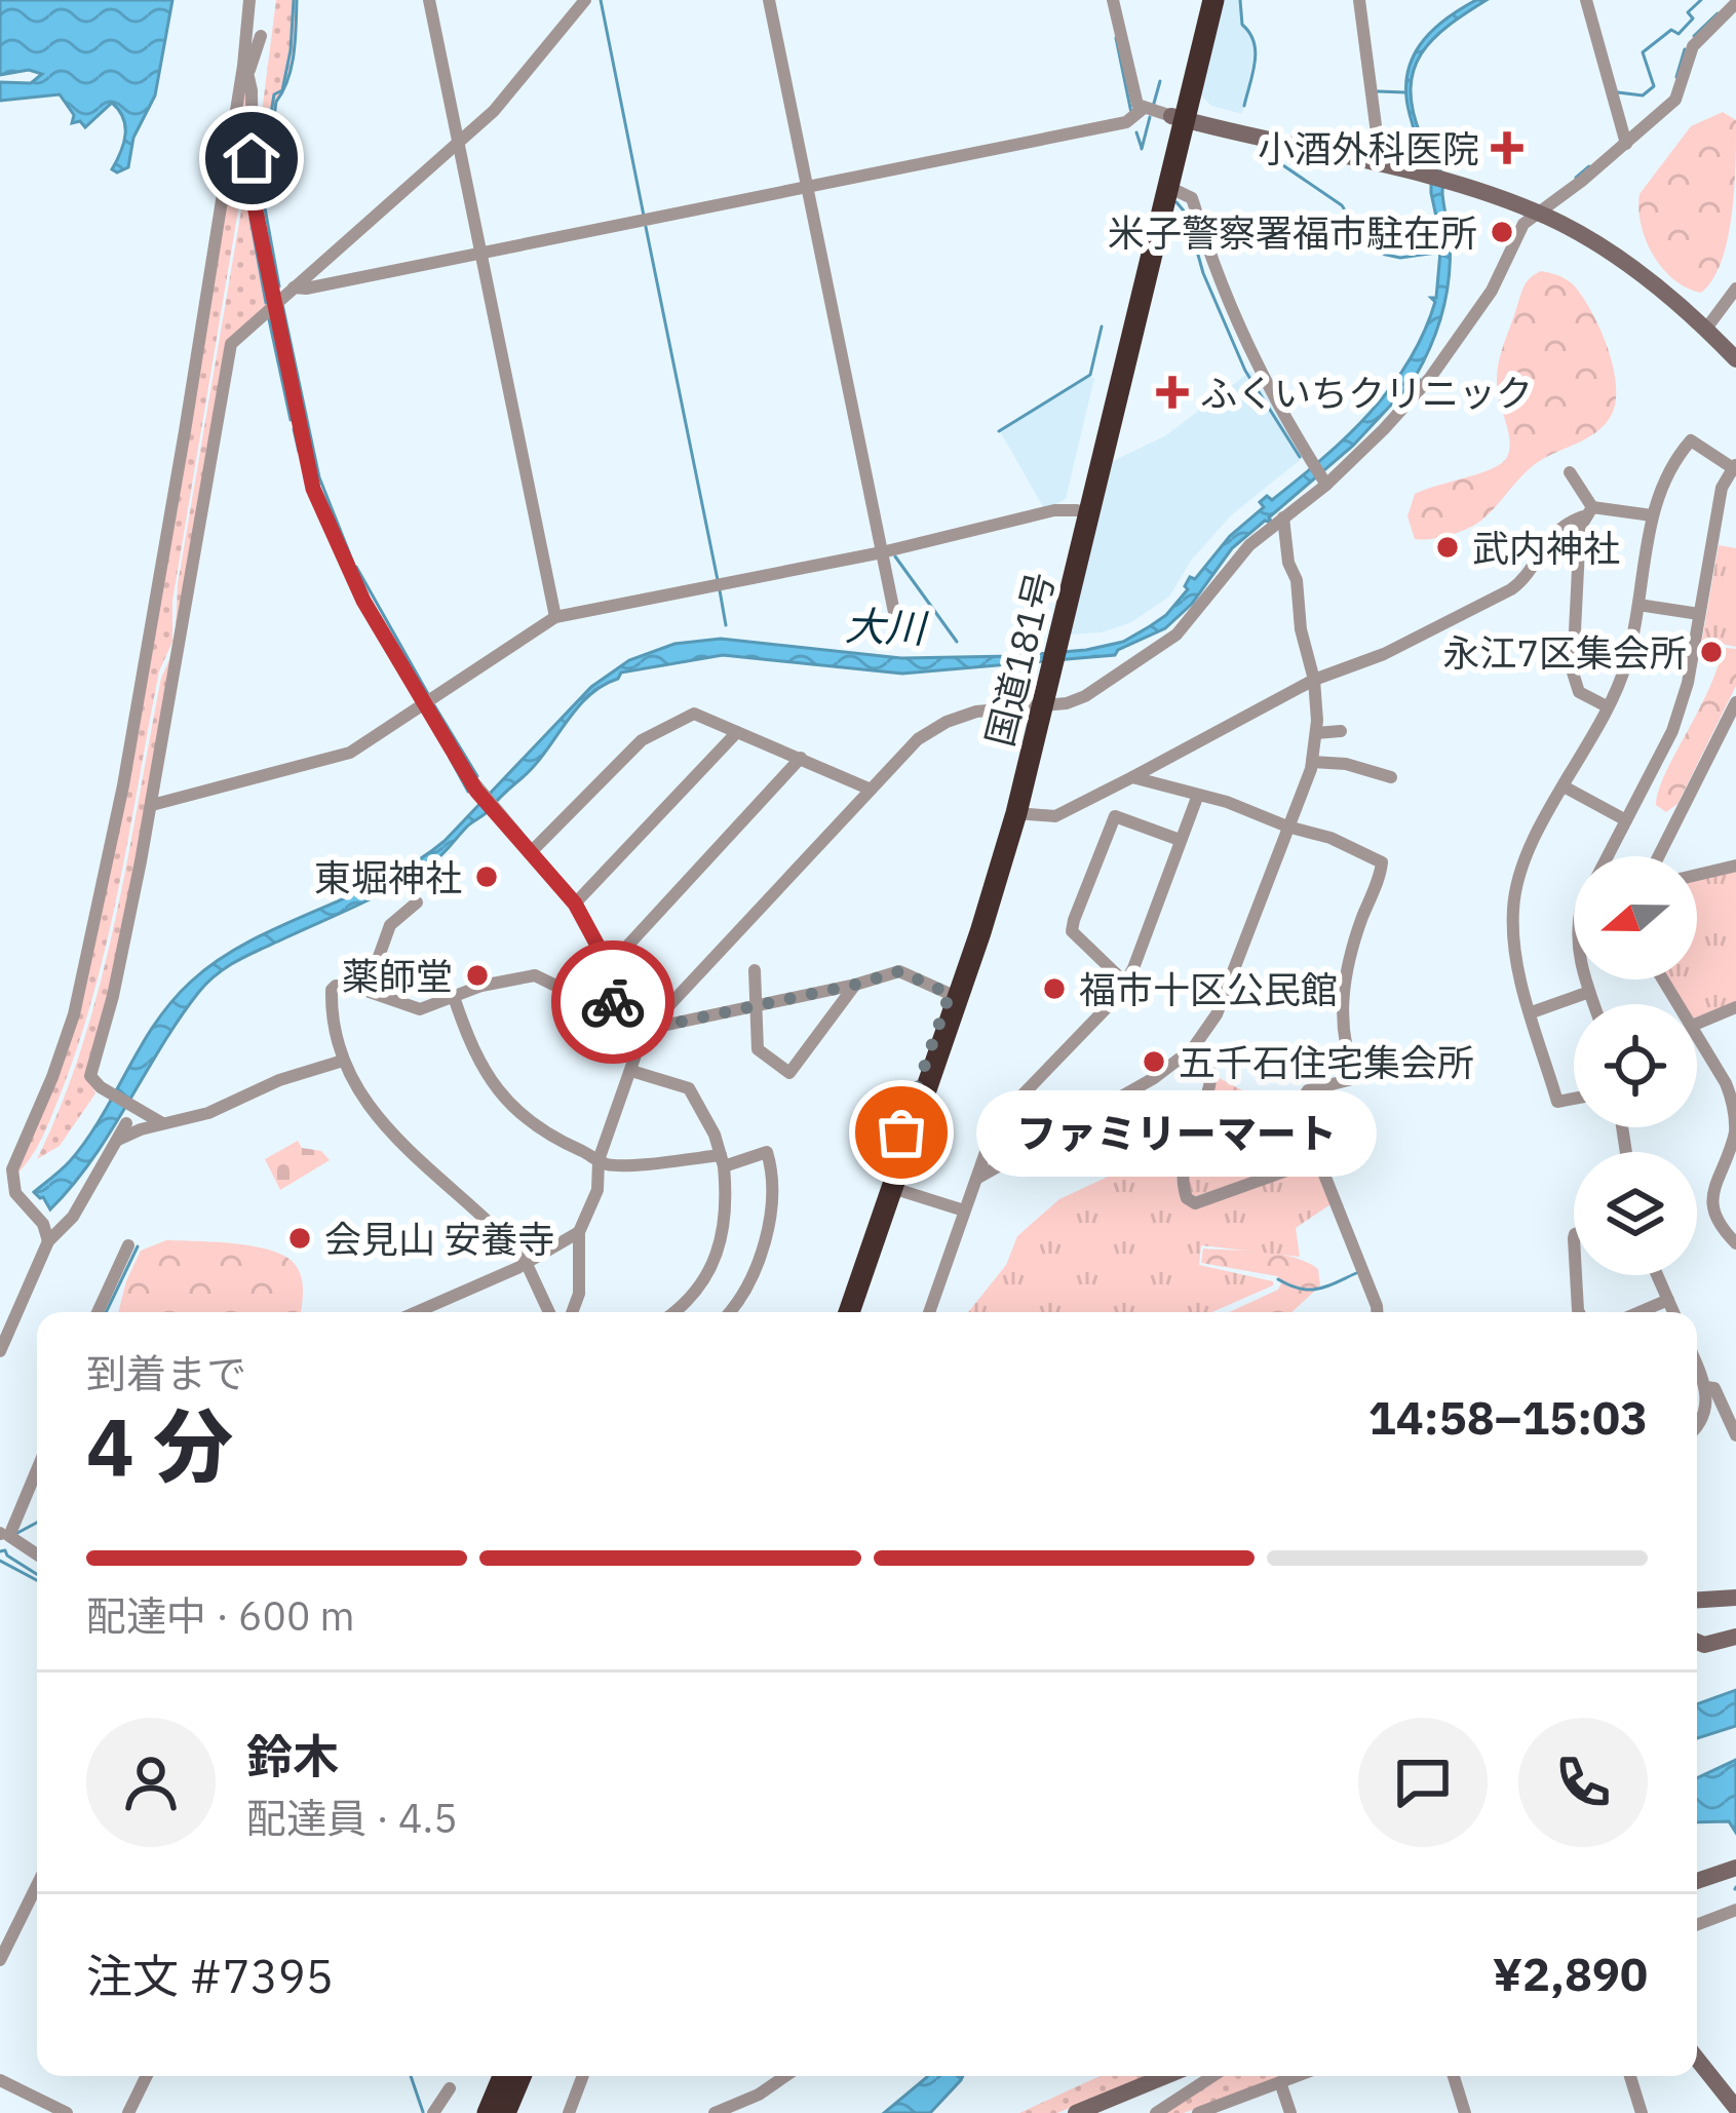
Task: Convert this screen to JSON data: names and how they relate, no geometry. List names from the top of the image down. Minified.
{"streets":{"highway":["国道181号"]},"water":["大川"],"places":{"health":["小酒外科医院","ふくいちクリニック"],"other":["米子警察署福市駐在所","武内神社","永江7区集会所","東堀神社","薬師堂","福市十区公民館","五千石住宅集会所","ファミリーマート","会見山 安養寺"]},"north":"left","page":{"bubble":"ファミリーマート","heading":["4 分","到着まで","14:58–15:03"],"panel":["鈴木","配達員 · 4.5","注文 #7395","¥2,890"],"bar":"配達中 · 600 m"}}
